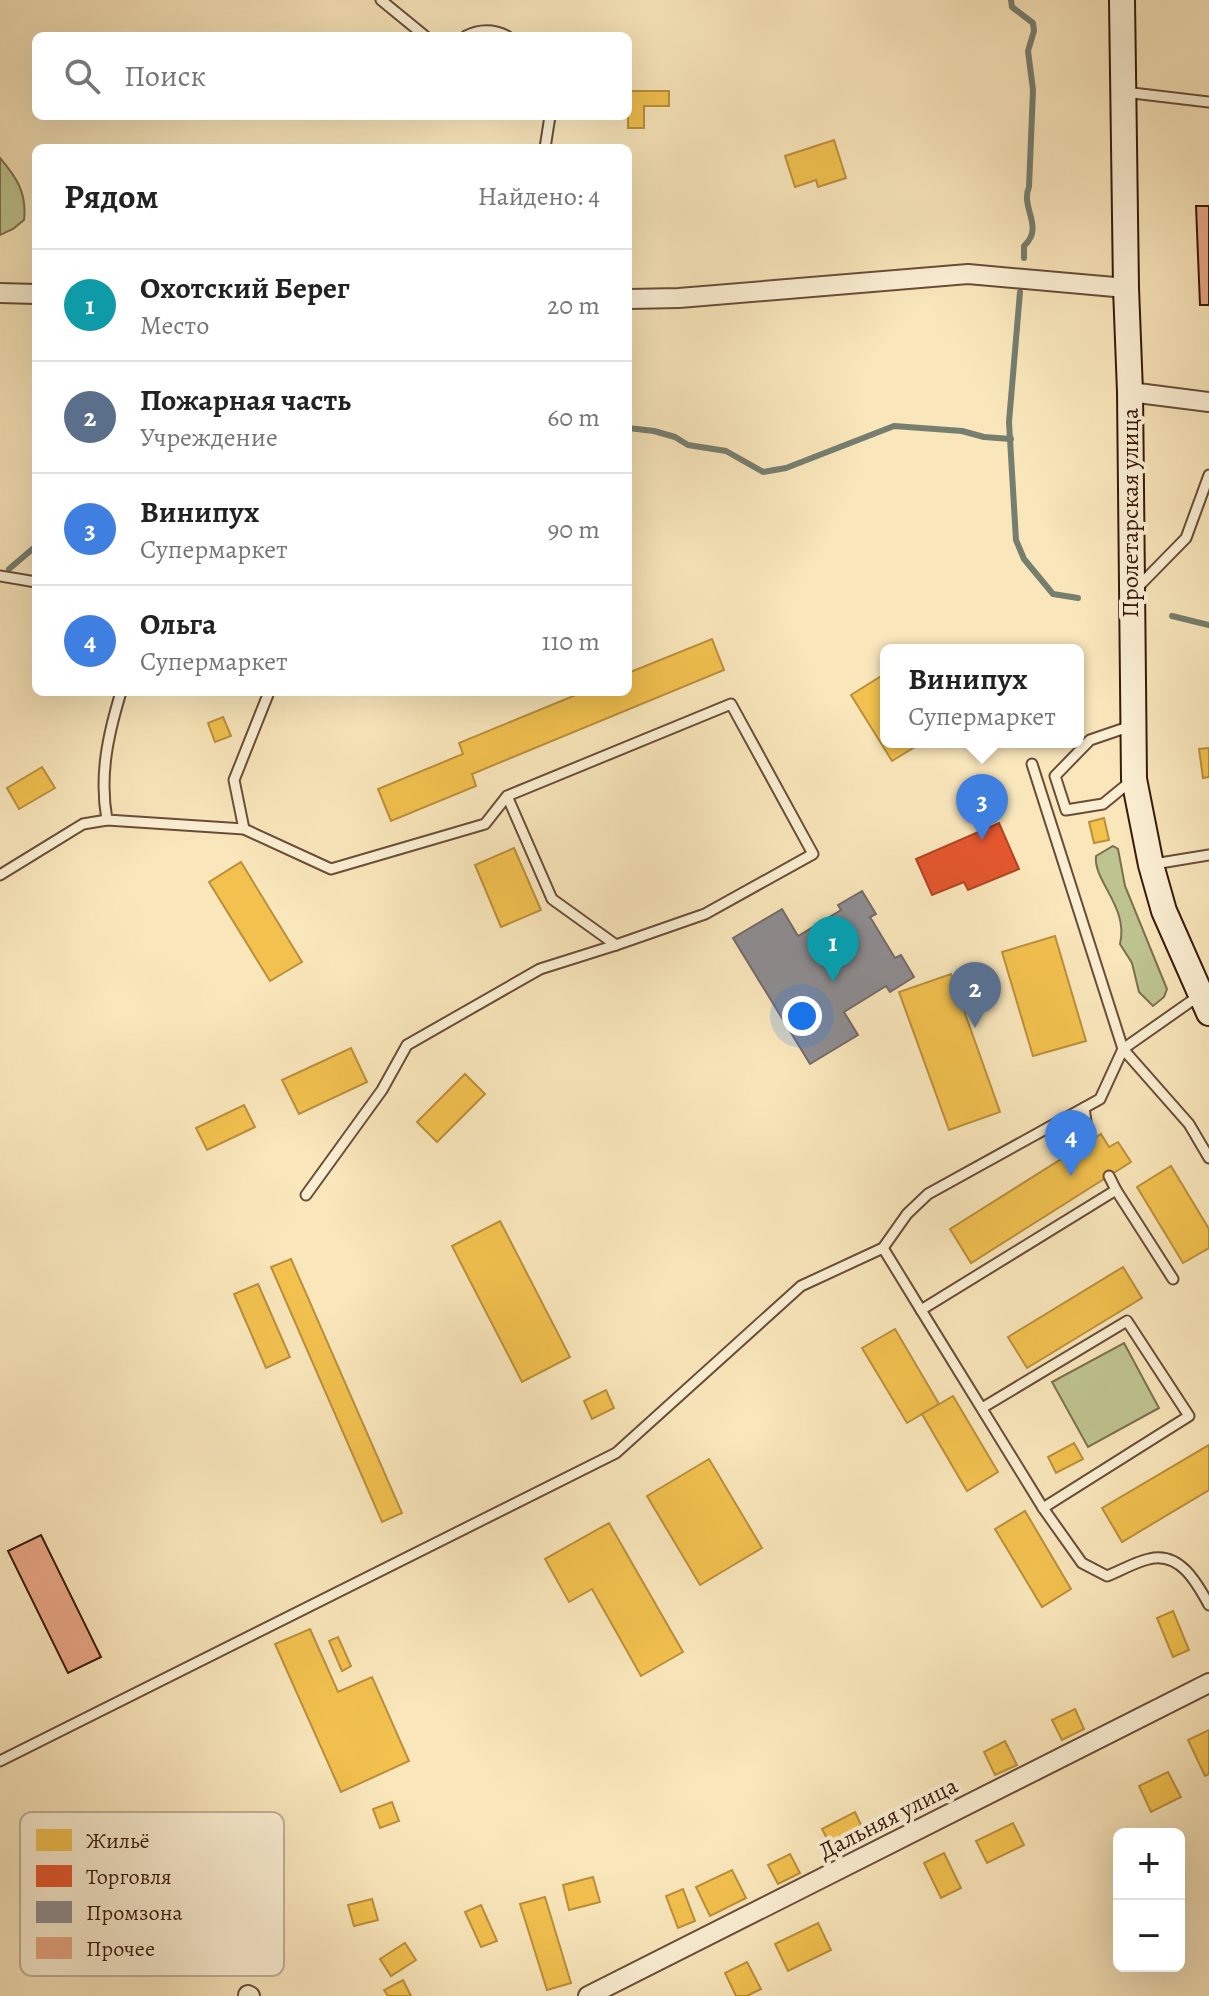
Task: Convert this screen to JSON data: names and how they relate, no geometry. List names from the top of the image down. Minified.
{"streets":{"main road":["Пролетарская улица"],"street":["Дальняя улица"]},"legend":["Жильё","Торговля","Промзона","Прочее"],"page":{"search":"Поиск","heading":["Рядом","Найдено: 4"],"list":[{"mark":"1","name":"Охотский Берег","note":"Место","value":"20 m"},{"mark":"2","name":"Пожарная часть","note":"Учреждение","value":"60 m"},{"mark":"3","name":"Винипух","note":"Супермаркет","value":"90 m"},{"mark":"4","name":"Ольга","note":"Супермаркет","value":"110 m"}],"popup":["Винипух","Супермаркет"],"pins":["3","1","2","4"],"map_buttons":["+","−"]}}
